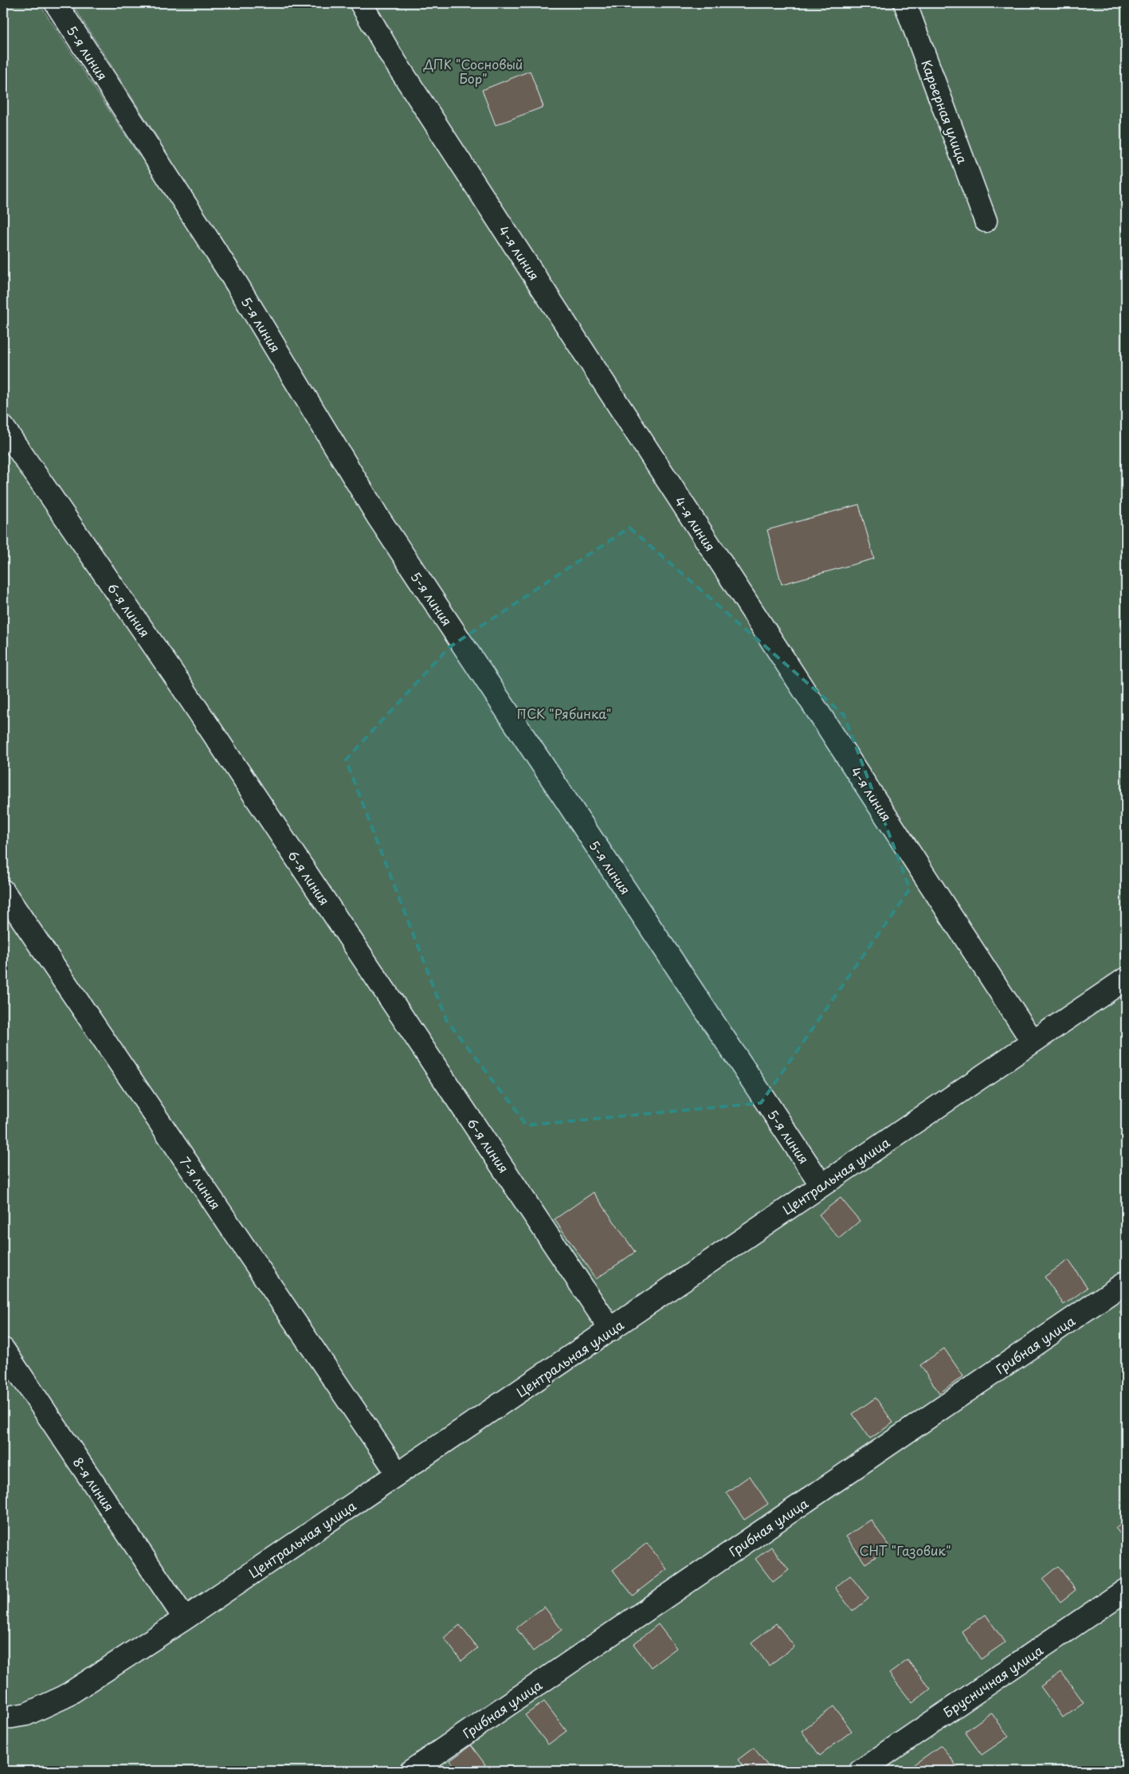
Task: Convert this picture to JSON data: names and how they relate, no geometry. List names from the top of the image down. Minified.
{"streets":{"street":["5-я линия","Карьерная улица","4-я линия","6-я линия","Центральная улица","7-я линия","Грибная улица","8-я линия","Брусничная улица"]},"crossings":[["5-я линия","Центральная улица"],["4-я линия","Центральная улица"],["6-я линия","Центральная улица"],["Центральная улица","7-я линия"],["Центральная улица","8-я линия"]],"parks":["ДПК \"Сосновый Бор\"","ПСК \"Рябинка\"","СНТ \"Газовик\""]}
